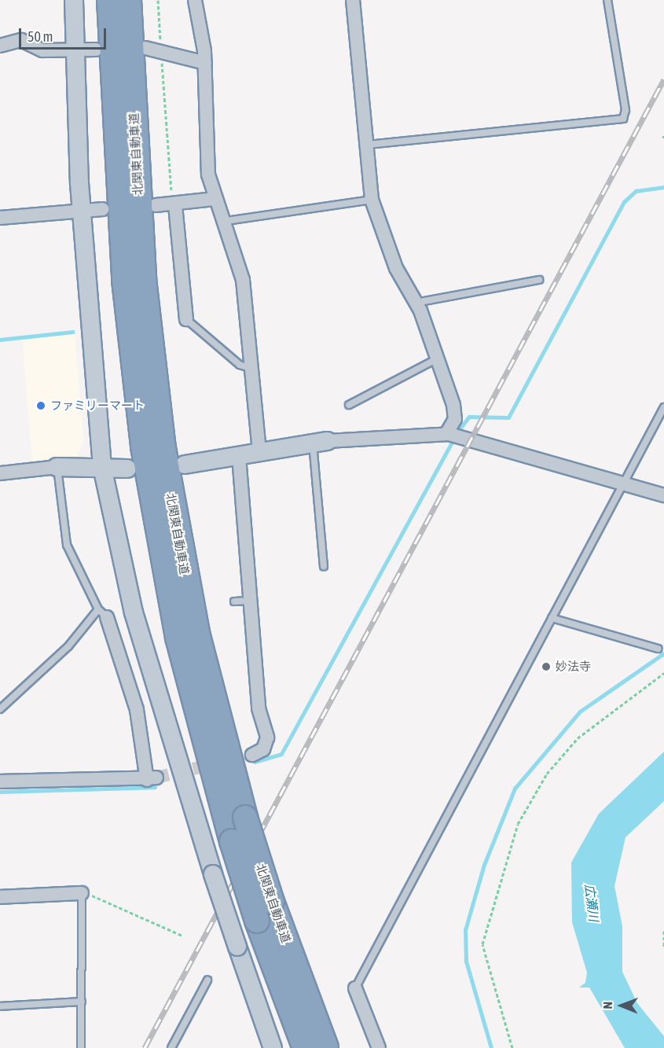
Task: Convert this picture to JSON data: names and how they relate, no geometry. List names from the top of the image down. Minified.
{"streets":{"highway":["北関東自動車道"]},"water":["広瀬川"],"places":["ファミリーマート","妙法寺"],"scale_bar":"50 m","north":"left"}
